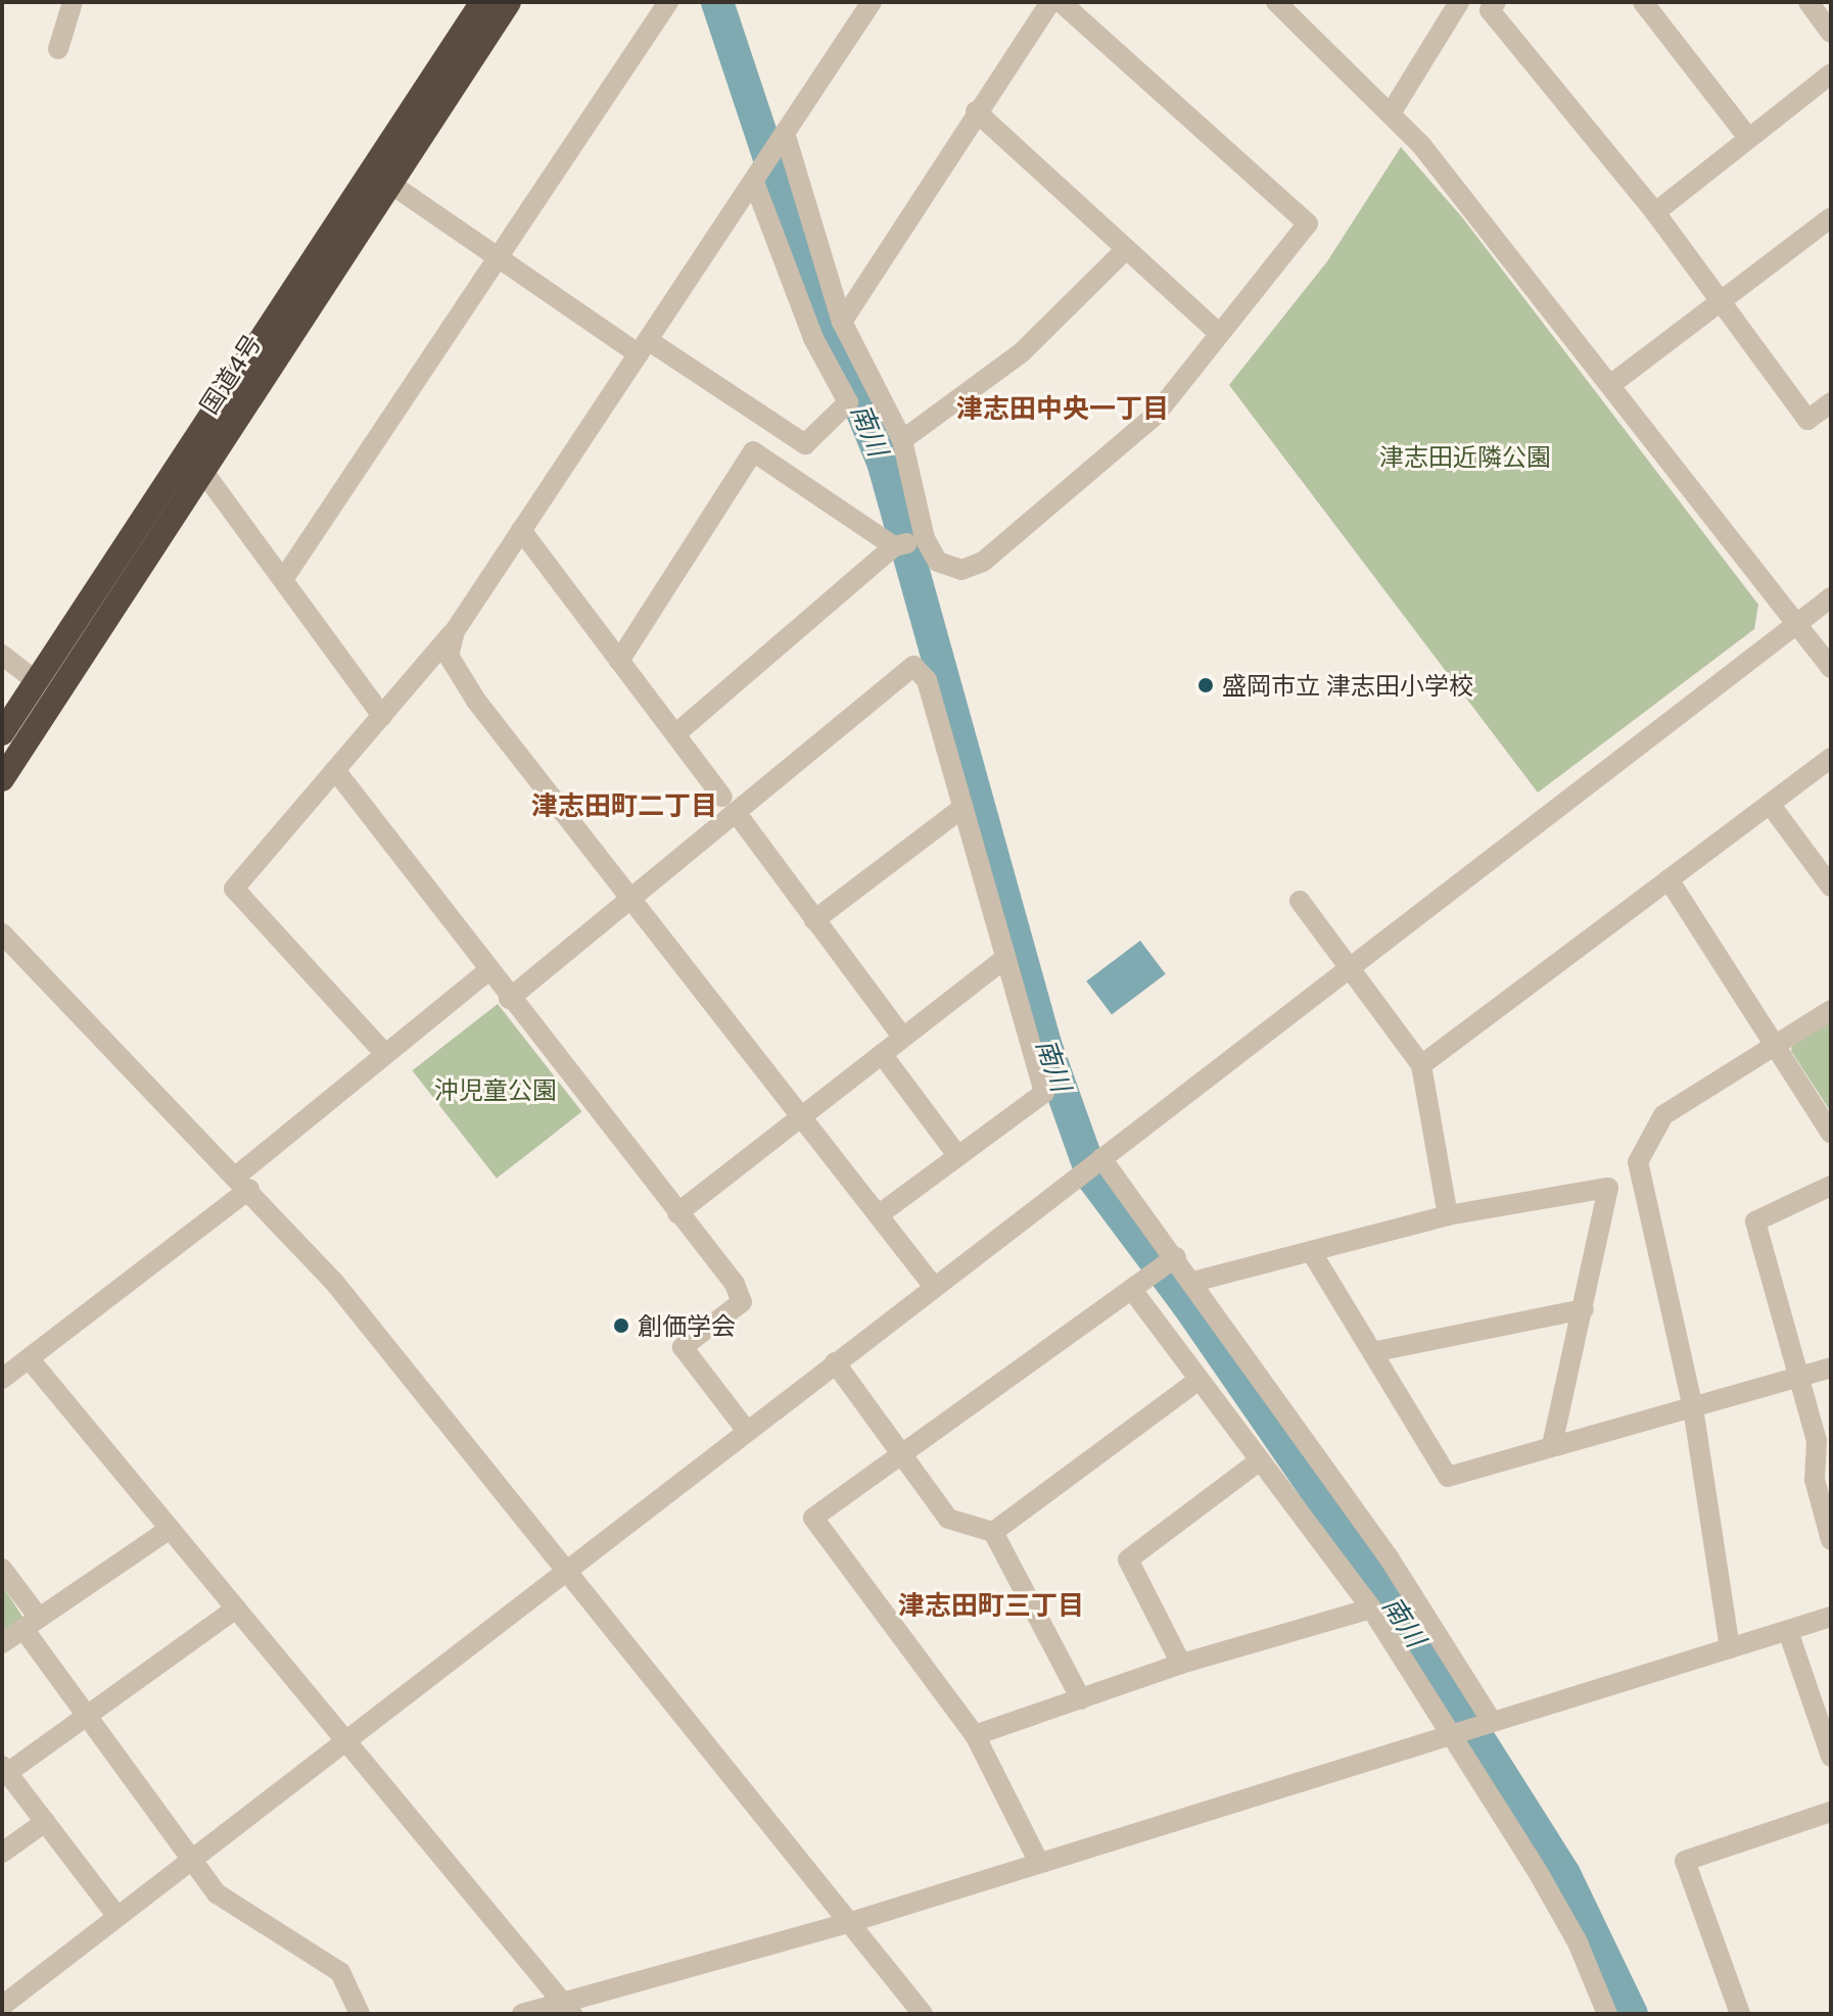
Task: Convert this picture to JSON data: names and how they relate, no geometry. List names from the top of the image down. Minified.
{"streets":{"highway":["国道4号"]},"districts":["津志田中央一丁目","津志田町二丁目","津志田町三丁目"],"water":["南川"],"parks":["津志田近隣公園","沖児童公園"],"places":["盛岡市立 津志田小学校","創価学会"]}
